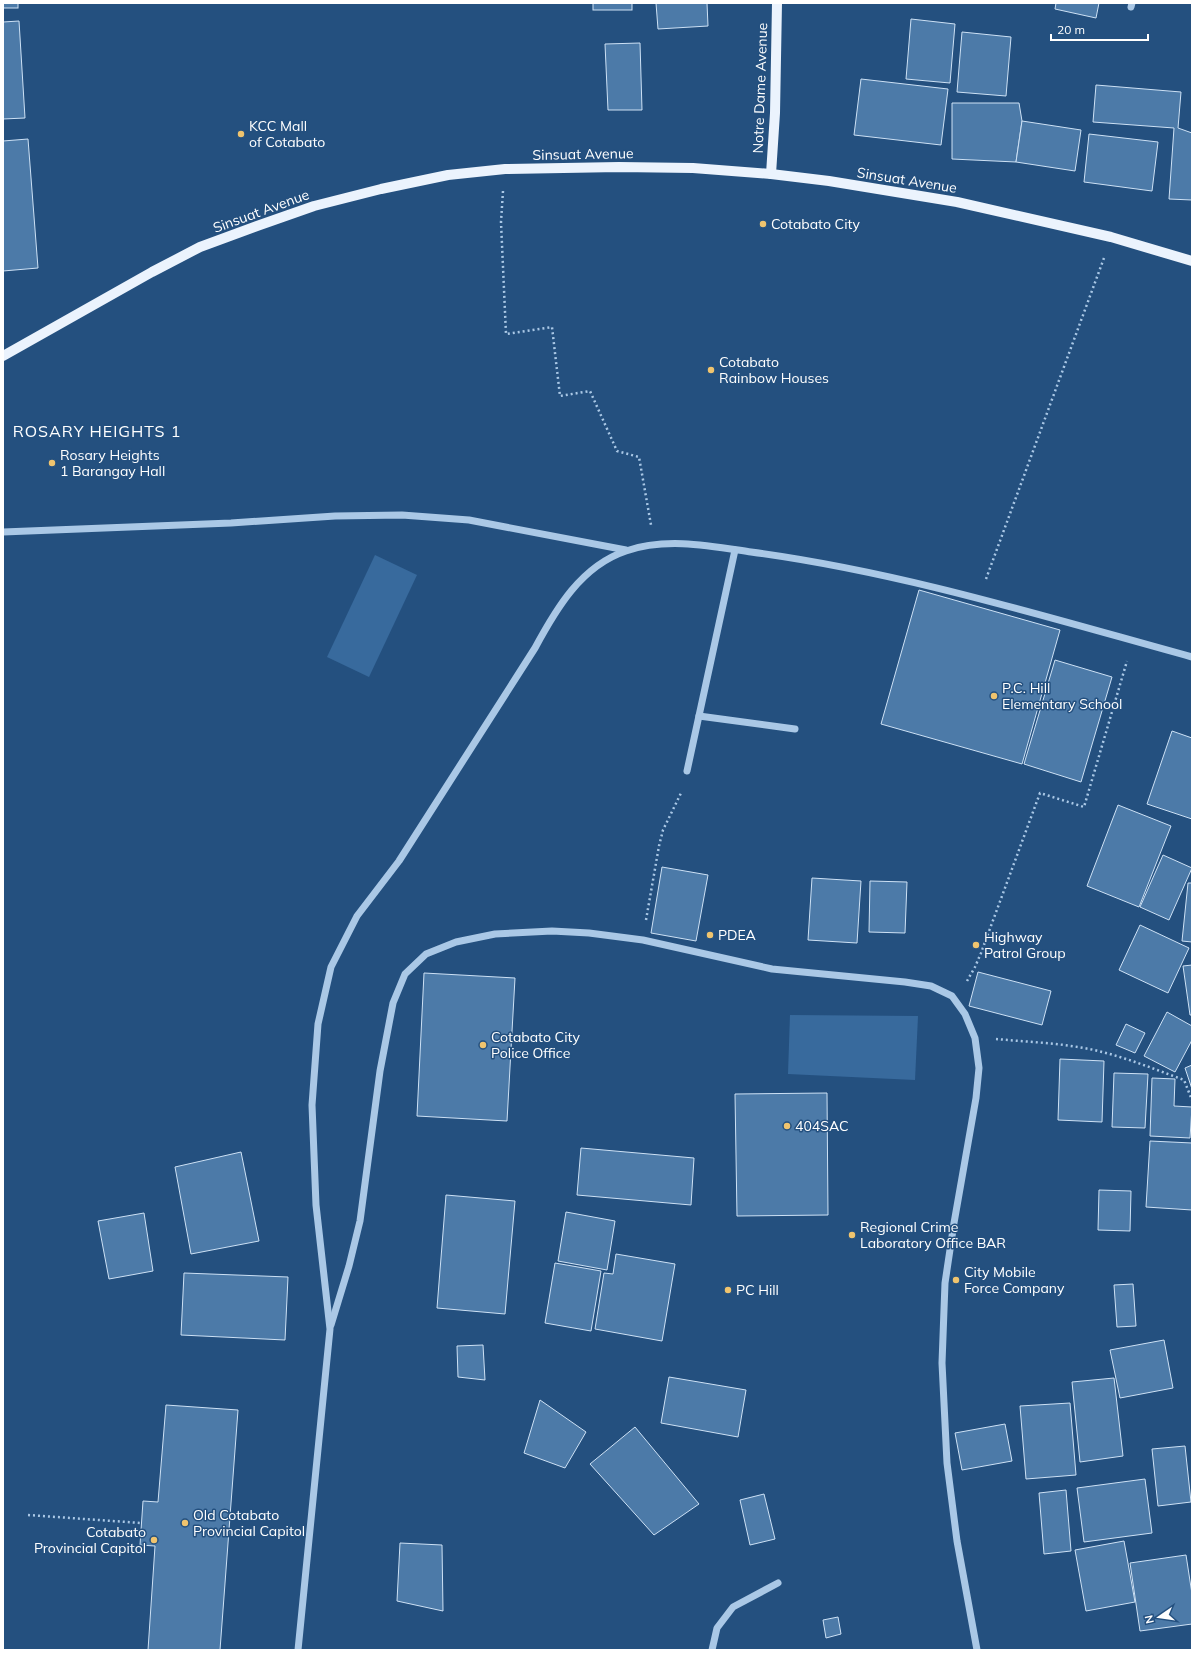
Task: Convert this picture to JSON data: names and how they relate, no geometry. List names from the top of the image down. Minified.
{"streets":{"main road":["Notre Dame Avenue","Sinsuat Avenue"]},"crossings":[["Notre Dame Avenue","Sinsuat Avenue"]],"districts":["ROSARY HEIGHTS 1"],"places":["KCC Mall of Cotabato","Cotabato City","Cotabato Rainbow Houses","Rosary Heights 1 Barangay Hall","P.C. Hill Elementary School","PDEA","Highway Patrol Group","Cotabato City Police Office","404SAC","Regional Crime Laboratory Office BAR","City Mobile Force Company","PC Hill","Old Cotabato Provincial Capitol","Cotabato Provincial Capitol"],"scale_bar":"20 m","north":"left"}
